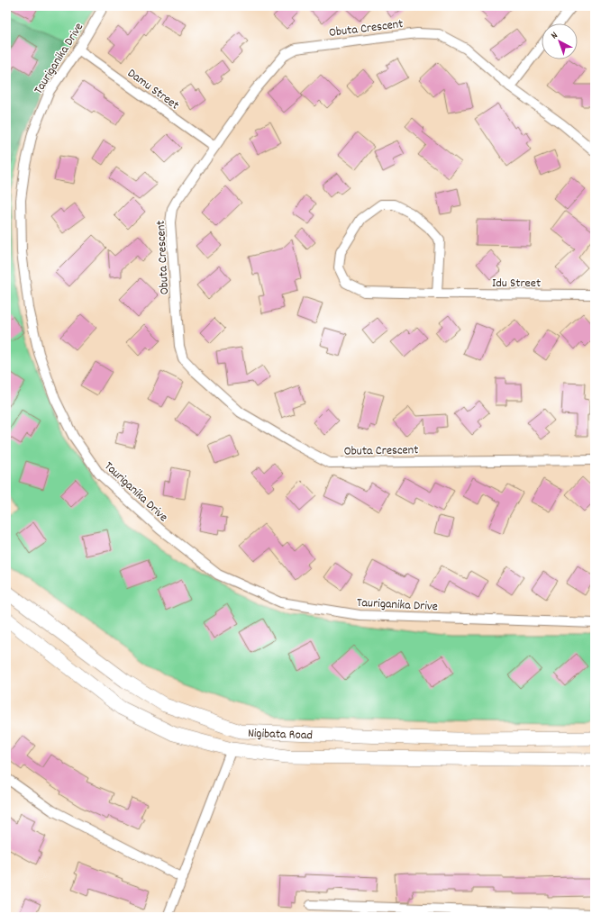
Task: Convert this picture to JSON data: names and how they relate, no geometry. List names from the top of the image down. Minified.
{"streets":{"street":["Obuta Crescent","Tauriganika Drive","Damu Street","Idu Street","Nigibata Road"]},"crossings":[["Obuta Crescent","Damu Street"],["Tauriganika Drive","Damu Street"]],"north":"top left"}
